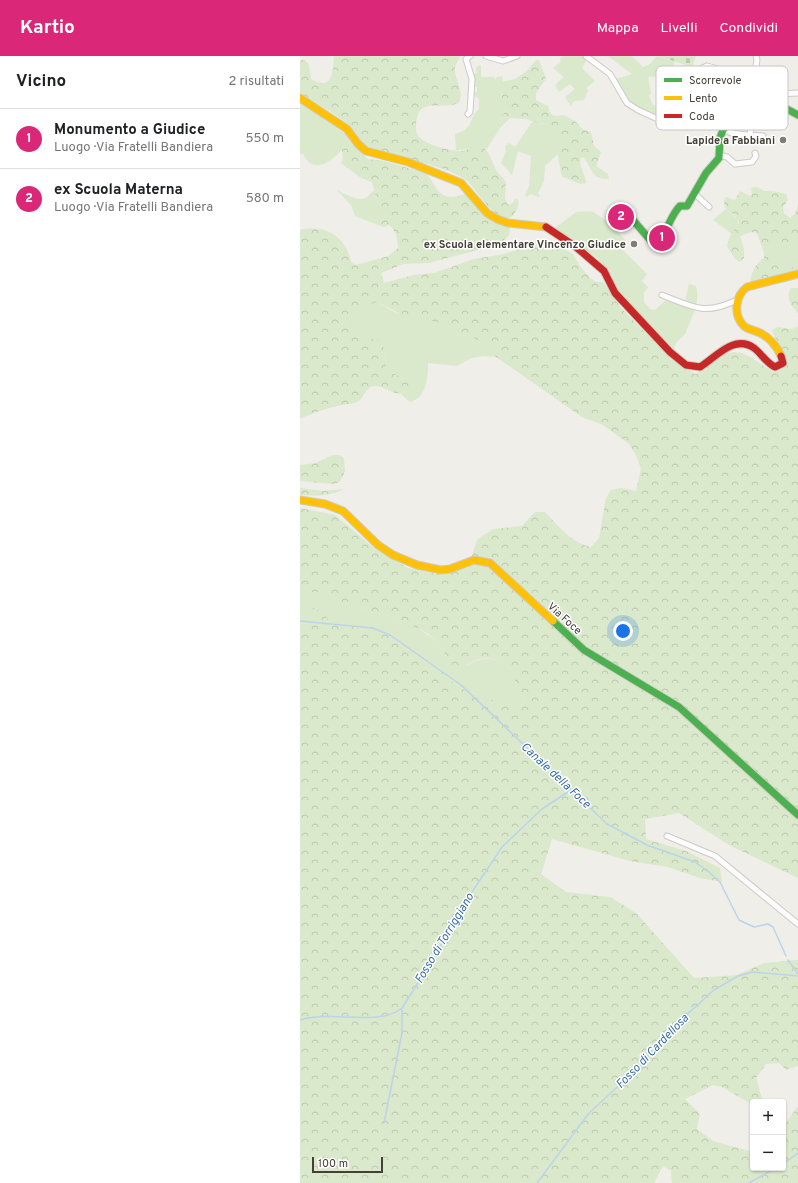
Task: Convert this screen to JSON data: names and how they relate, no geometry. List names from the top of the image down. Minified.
{"streets":{"street":["Via Foce"]},"water":["Canale della Foce","Fosso di Torriggiano","Fosso di Cardellosa"],"places":["Lapide a Fabbiani","ex Scuola elementare Vincenzo Giudice"],"legend":["Scorrevole","Lento","Coda"],"scale_bar":"100 m","page":{"header":"Kartio","nav":["Mappa","Livelli","Condividi"],"heading":["Vicino","2 risultati"],"list":[{"mark":"1","name":"Monumento a Giudice","note":"Luogo · Via Fratelli Bandiera","value":"550 m"},{"mark":"2","name":"ex Scuola Materna","note":"Luogo · Via Fratelli Bandiera","value":"580 m"}],"pins":["2","1"],"map_buttons":["+","−"],"scale":"100 m"}}
